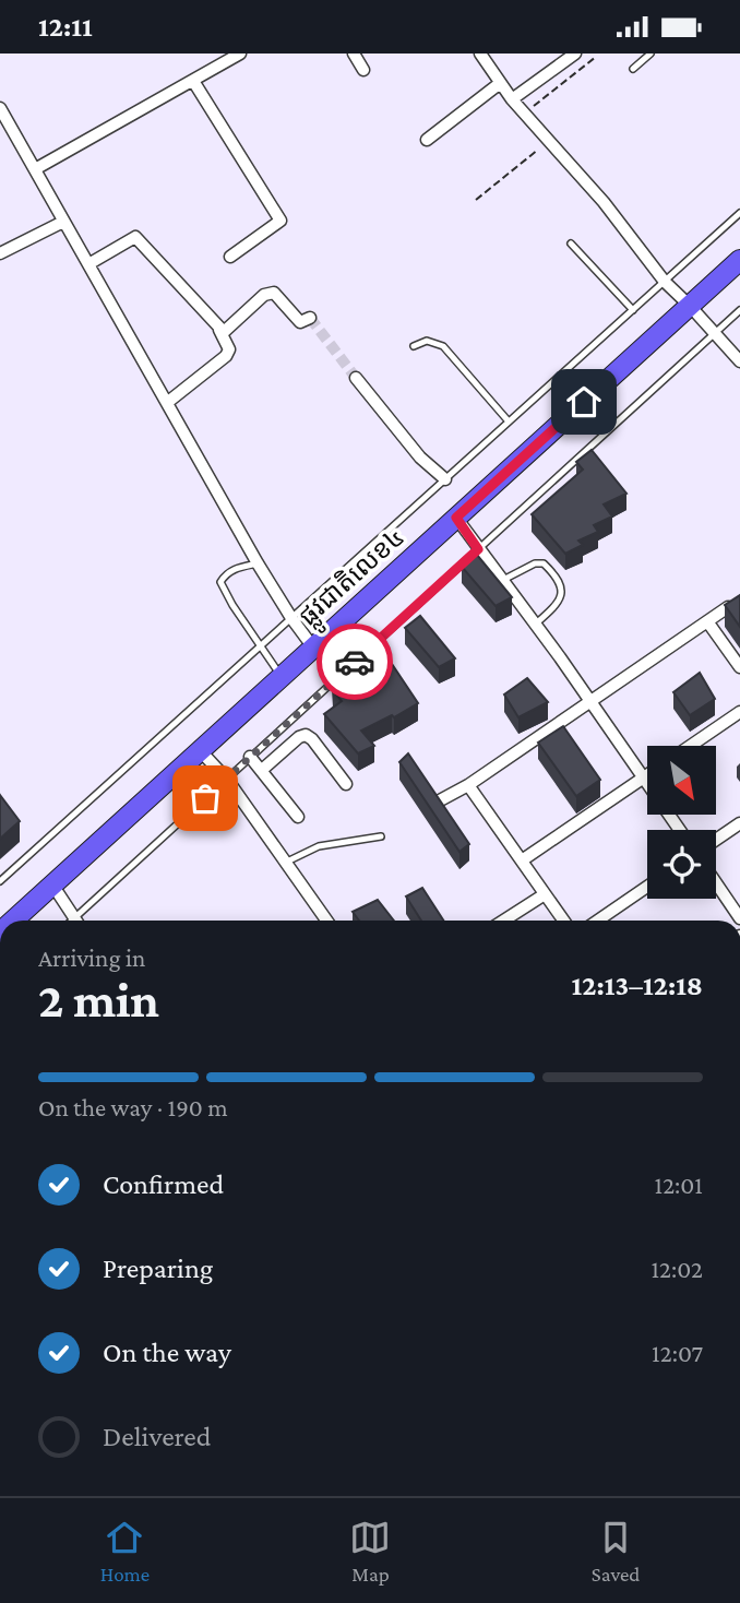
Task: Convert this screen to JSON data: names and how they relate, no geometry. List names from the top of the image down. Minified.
{"streets":{"highway":["ផ្លូវជាតិលេខ៤"]},"north":"bottom right","page":{"status":"12:11","heading":["2 min","Arriving in","12:13–12:18"],"bar":"On the way · 190 m","list":[["Confirmed","12:01"],["Preparing","12:02"],["On the way","12:07"],"Delivered"],"tabs":["Home","Map","Saved"]}}
